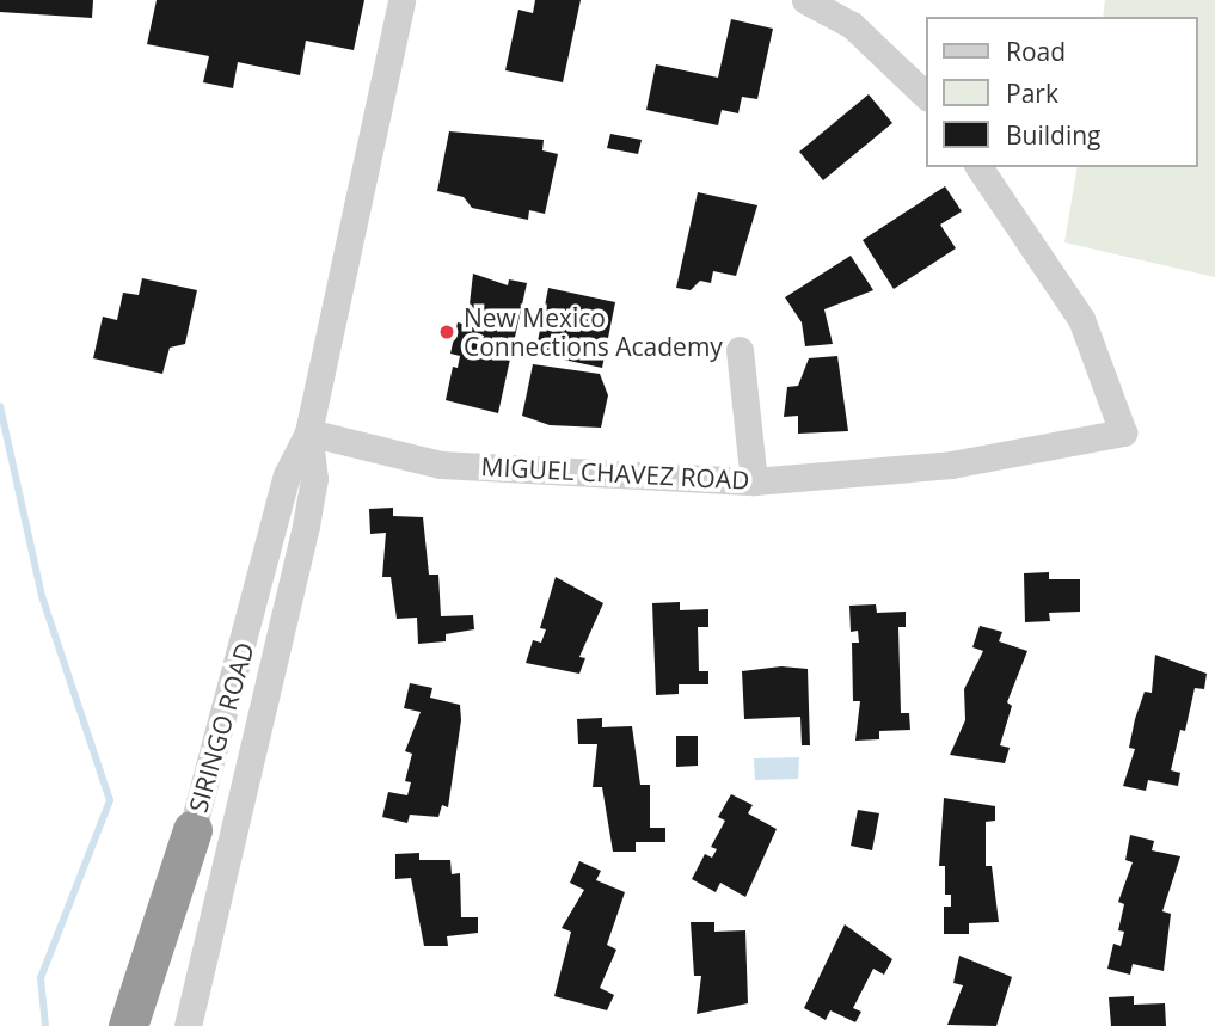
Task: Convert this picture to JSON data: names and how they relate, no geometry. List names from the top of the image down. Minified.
{"streets":{"street":["MIGUEL CHAVEZ ROAD","SIRINGO ROAD"]},"crossings":[["MIGUEL CHAVEZ ROAD","SIRINGO ROAD"]],"places":["New Mexico Connections Academy"],"legend":["Road","Park","Building"]}
